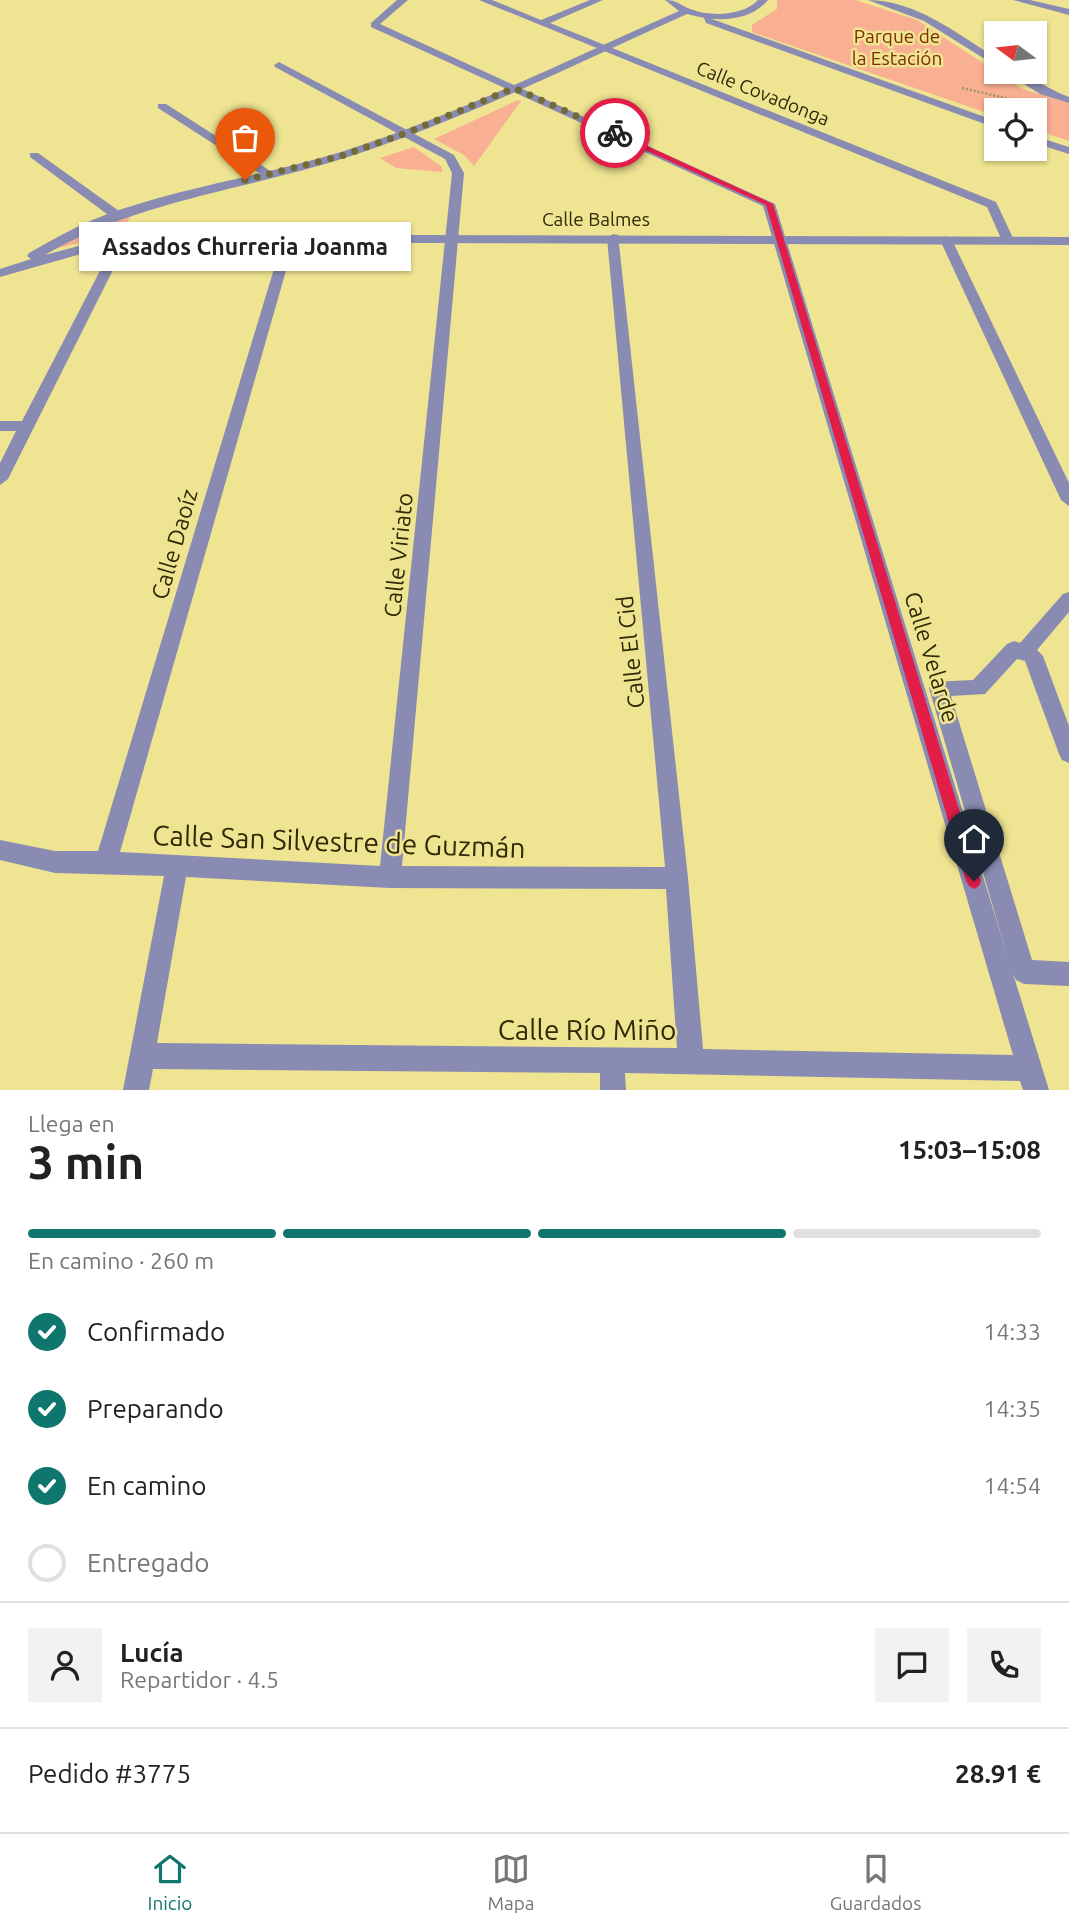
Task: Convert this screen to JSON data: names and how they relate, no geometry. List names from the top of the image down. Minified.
{"streets":{"street":["Calle Covadonga","Calle Balmes","Calle Daoíz","Calle Viriato","Calle El Cid","Calle Velarde","Calle San Silvestre de Guzmán","Calle Río Miño"]},"crossings":[["Calle Covadonga","Calle Balmes"],["Calle Balmes","Calle Daoíz"],["Calle Balmes","Calle Viriato"],["Calle Balmes","Calle El Cid"],["Calle Balmes","Calle Velarde"],["Calle Daoíz","Calle San Silvestre de Guzmán"],["Calle Viriato","Calle San Silvestre de Guzmán"],["Calle El Cid","Calle San Silvestre de Guzmán"],["Calle El Cid","Calle Río Miño"],["Calle Velarde","Calle Río Miño"]],"parks":["Parque de la Estación"],"places":["Assados Churreria Joanma"],"north":"left","page":{"bubble":"Assados Churreria Joanma","heading":["3 min","Llega en","15:03–15:08"],"panel":["Lucía","Repartidor · 4.5","Pedido #3775","28.91 €"],"bar":"En camino · 260 m","list":[["Confirmado","14:33"],["Preparando","14:35"],["En camino","14:54"],"Entregado"],"tabs":["Inicio","Mapa","Guardados"]}}
